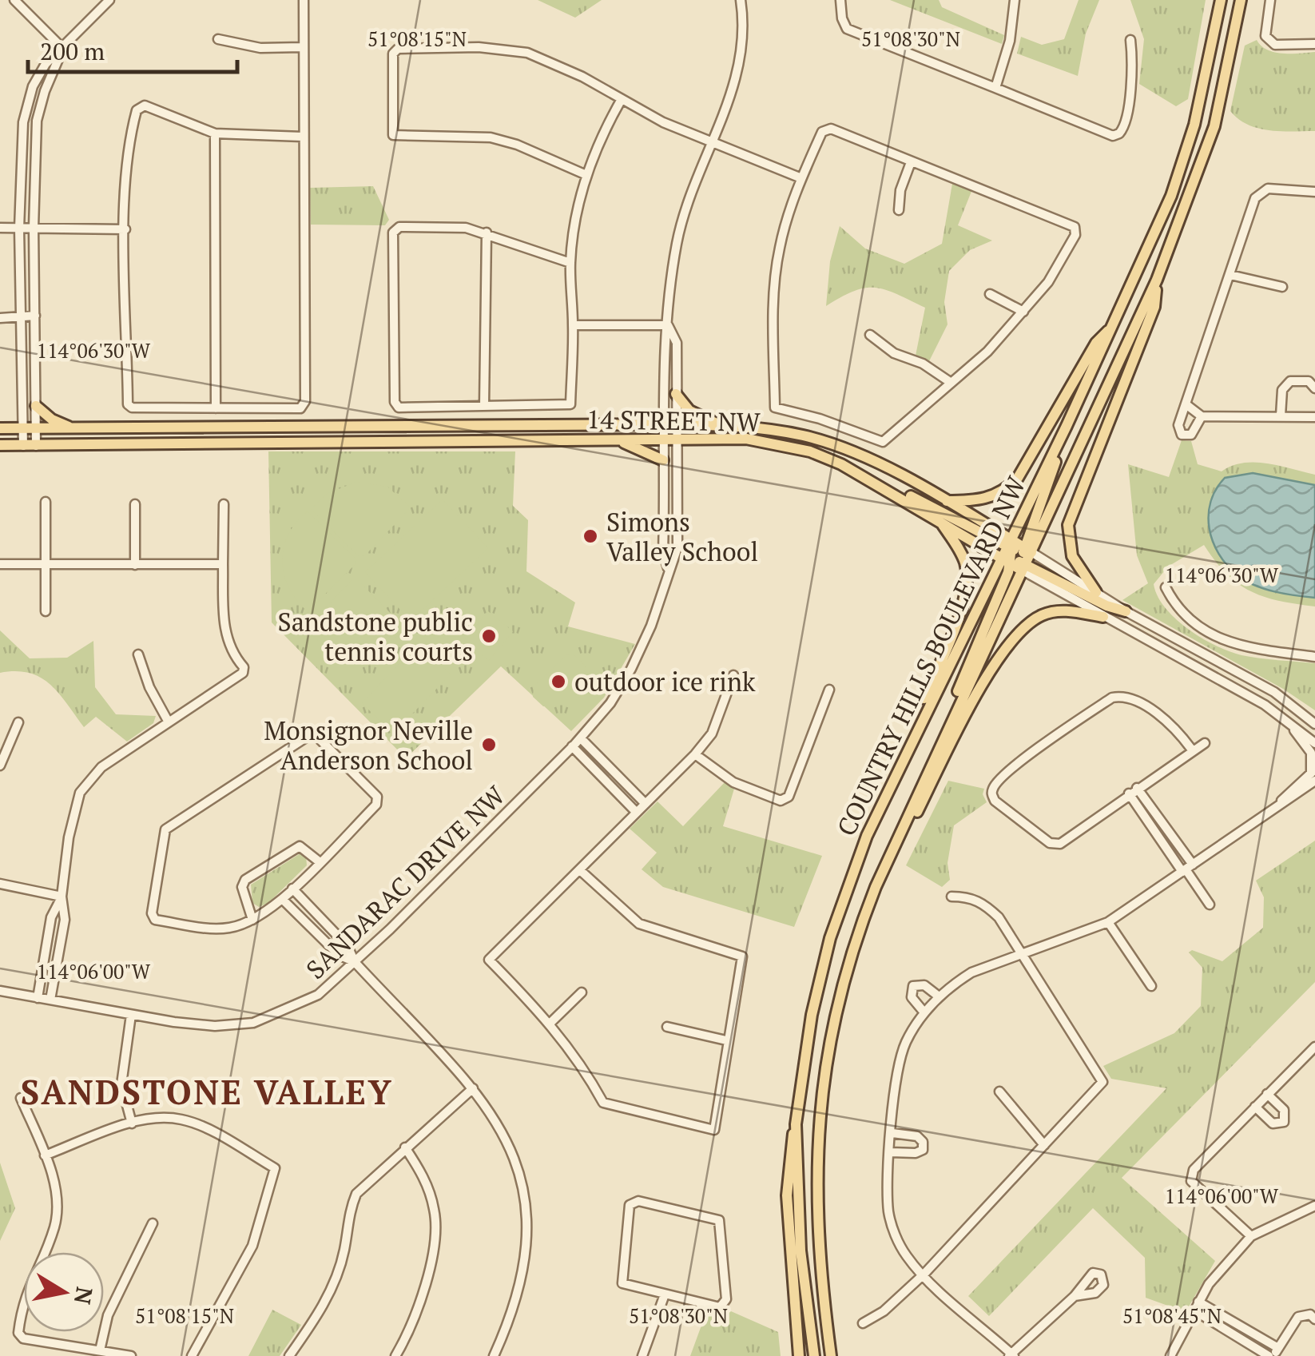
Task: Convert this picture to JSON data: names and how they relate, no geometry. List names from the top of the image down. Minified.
{"streets":{"main road":["14 STREET NW","COUNTRY HILLS BOULEVARD NW"],"street":["SANDARAC DRIVE NW"]},"crossings":[["14 STREET NW","COUNTRY HILLS BOULEVARD NW"],["14 STREET NW","SANDARAC DRIVE NW"]],"districts":["SANDSTONE VALLEY"],"places":["Simons Valley School","Sandstone public tennis courts","outdoor ice rink","Monsignor Neville Anderson School"],"scale_bar":"200 m","north":"right","coordinates":["51°08'15\"N","51°08'30\"N","114°06'30\"W","114°06'00\"W","51°08'45\"N"]}
